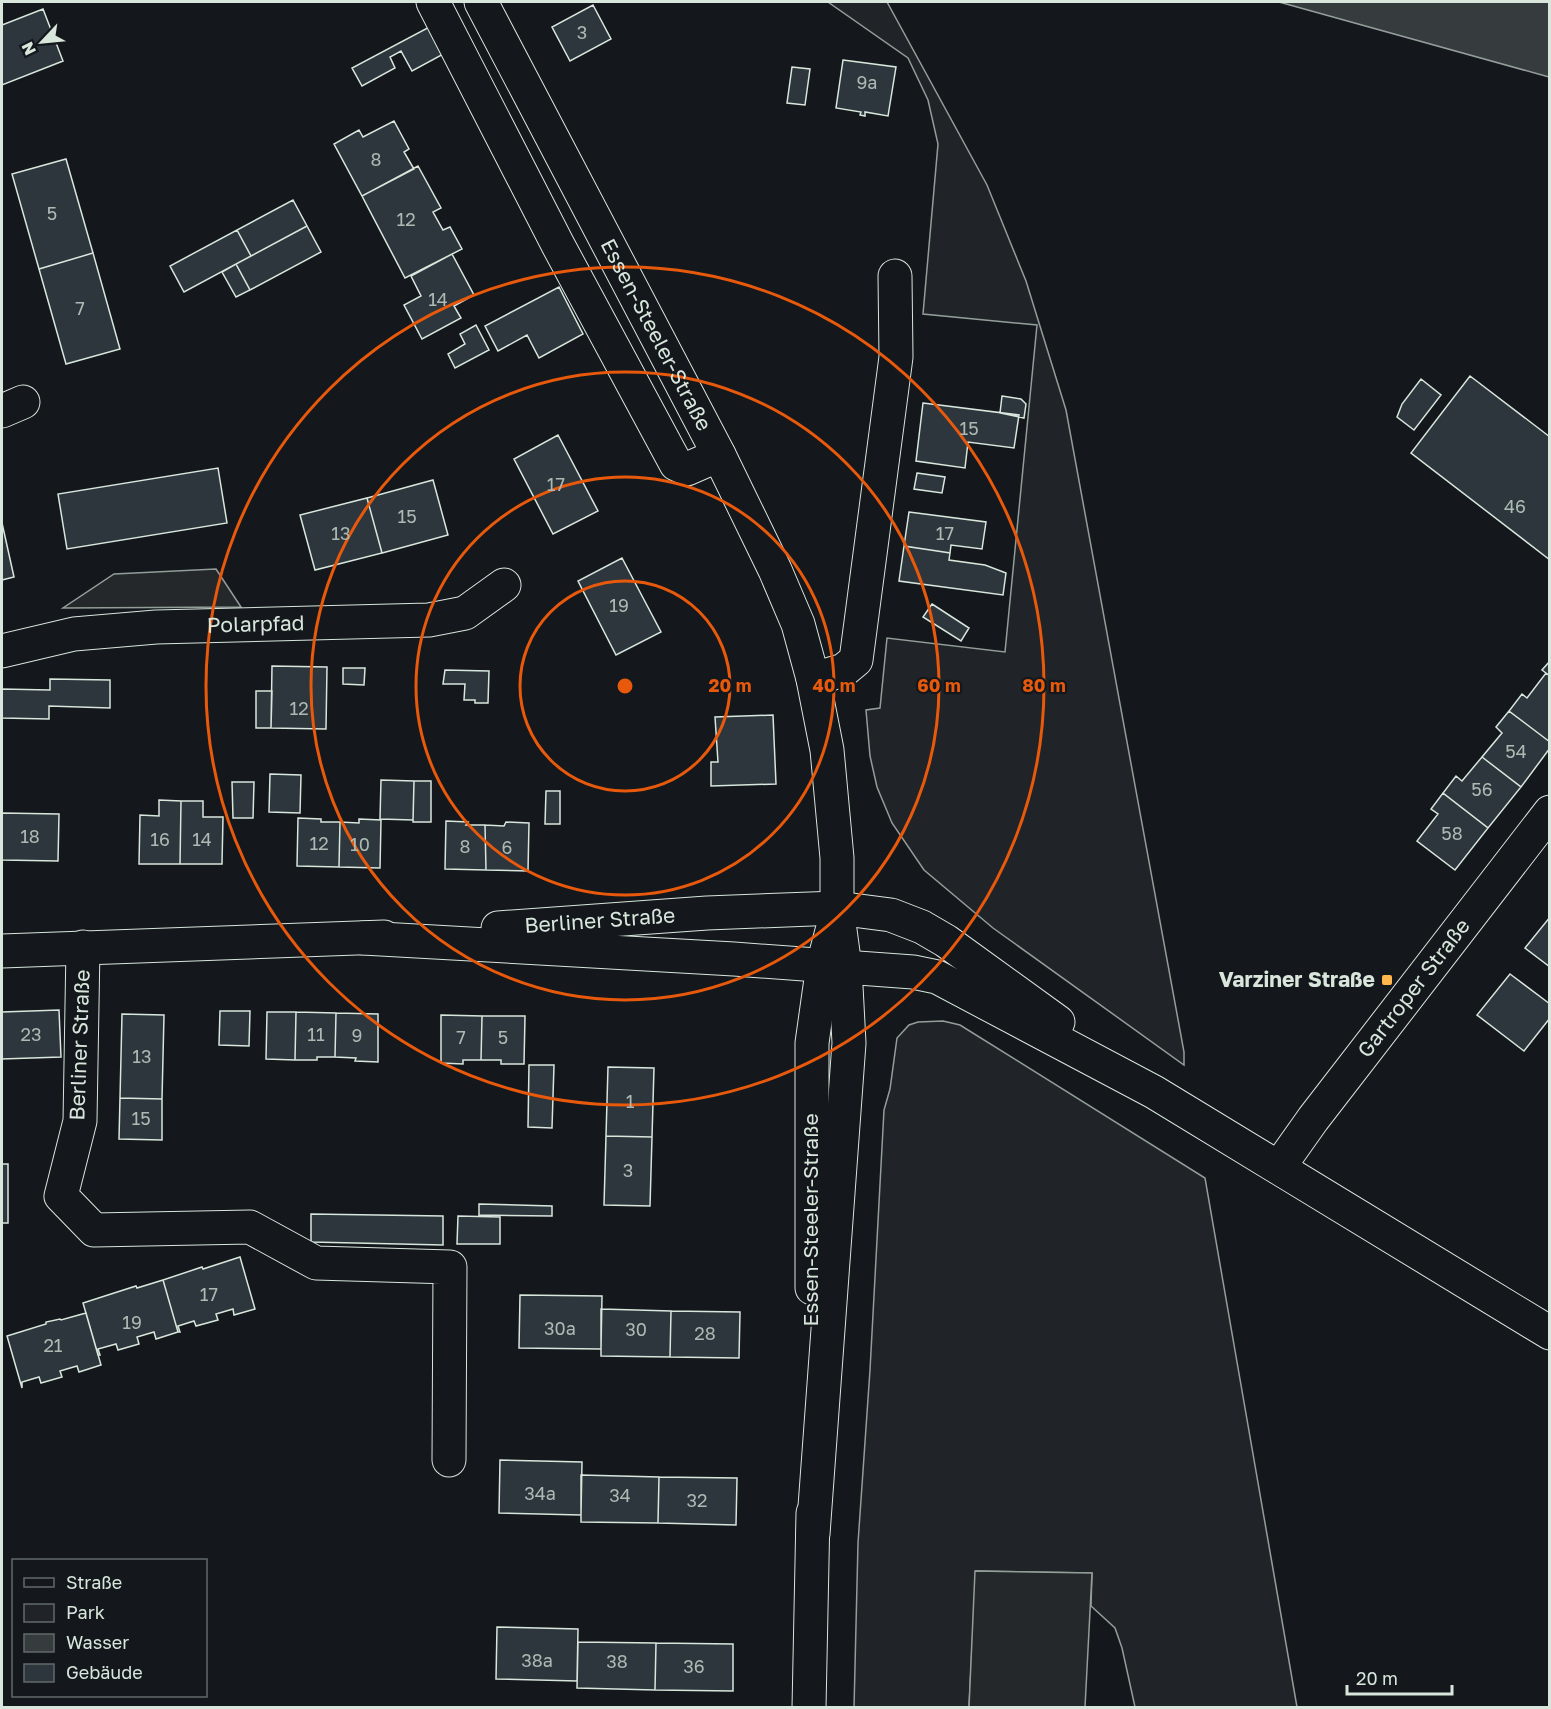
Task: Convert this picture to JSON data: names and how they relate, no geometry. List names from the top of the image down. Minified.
{"streets":{"street":["Essen-Steeler-Straße","Polarpfad","Berliner Straße","Gartroper Straße"]},"crossings":[["Essen-Steeler-Straße","Berliner Straße"]],"places":{"transit":["Varziner Straße"]},"house_numbers":["3","9a","8","5","12","14","7","15","17","46","15","13","17","19","12","54","56","58","18","16","14","12","10","8","6","23","11","9","7","5","13","1","15","3","17","19","30a","30","28","21","34a","34","32","38a","38","36"],"legend":["Straße","Park","Wasser","Gebäude"],"scale_bar":"20 m","north":"bottom left","rings":["20 m","40 m","60 m","80 m"]}
